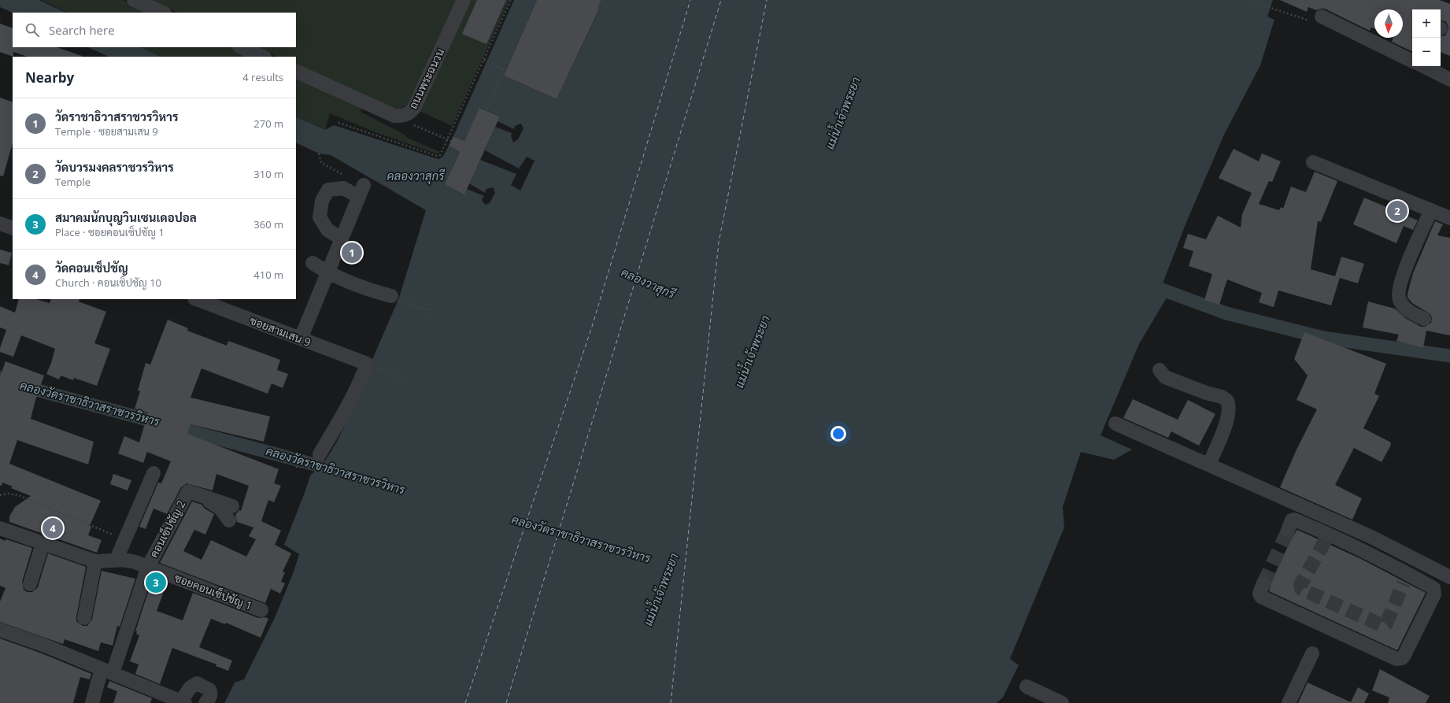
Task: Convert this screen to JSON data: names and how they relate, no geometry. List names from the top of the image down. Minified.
{"streets":{"street":["ถนนพระฉนวน","ซอยสามเสน 9","คอนเซ็ปชัญ 2","ซอยคอนเซ็ปชัญ 1"]},"crossings":[["คอนเซ็ปชัญ 2","ซอยคอนเซ็ปชัญ 1"]],"water":["แม่น้ำเจ้าพระยา","คลองวาสุกรี","คลองวัดราชาธิวาสราชวรวิหาร"],"north":"bottom","page":{"map_buttons":["+","−"],"search":"Search here","heading":["Nearby","4 results"],"list":[{"mark":"1","name":"วัดราชาธิวาสราชวรวิหาร","note":"Temple · ซอยสามเสน 9","value":"270 m"},{"mark":"2","name":"วัดบวรมงคลราชวรวิหาร","note":"Temple","value":"310 m"},{"mark":"3","name":"สมาคมนักบุญวินเซนเดอปอล","note":"Place · ซอยคอนเซ็ปชัญ 1","value":"360 m"},{"mark":"4","name":"วัดคอนเซ็ปชัญ","note":"Church · คอนเซ็ปชัญ 10","value":"410 m"}],"pins":["2","1","4","3"]}}
